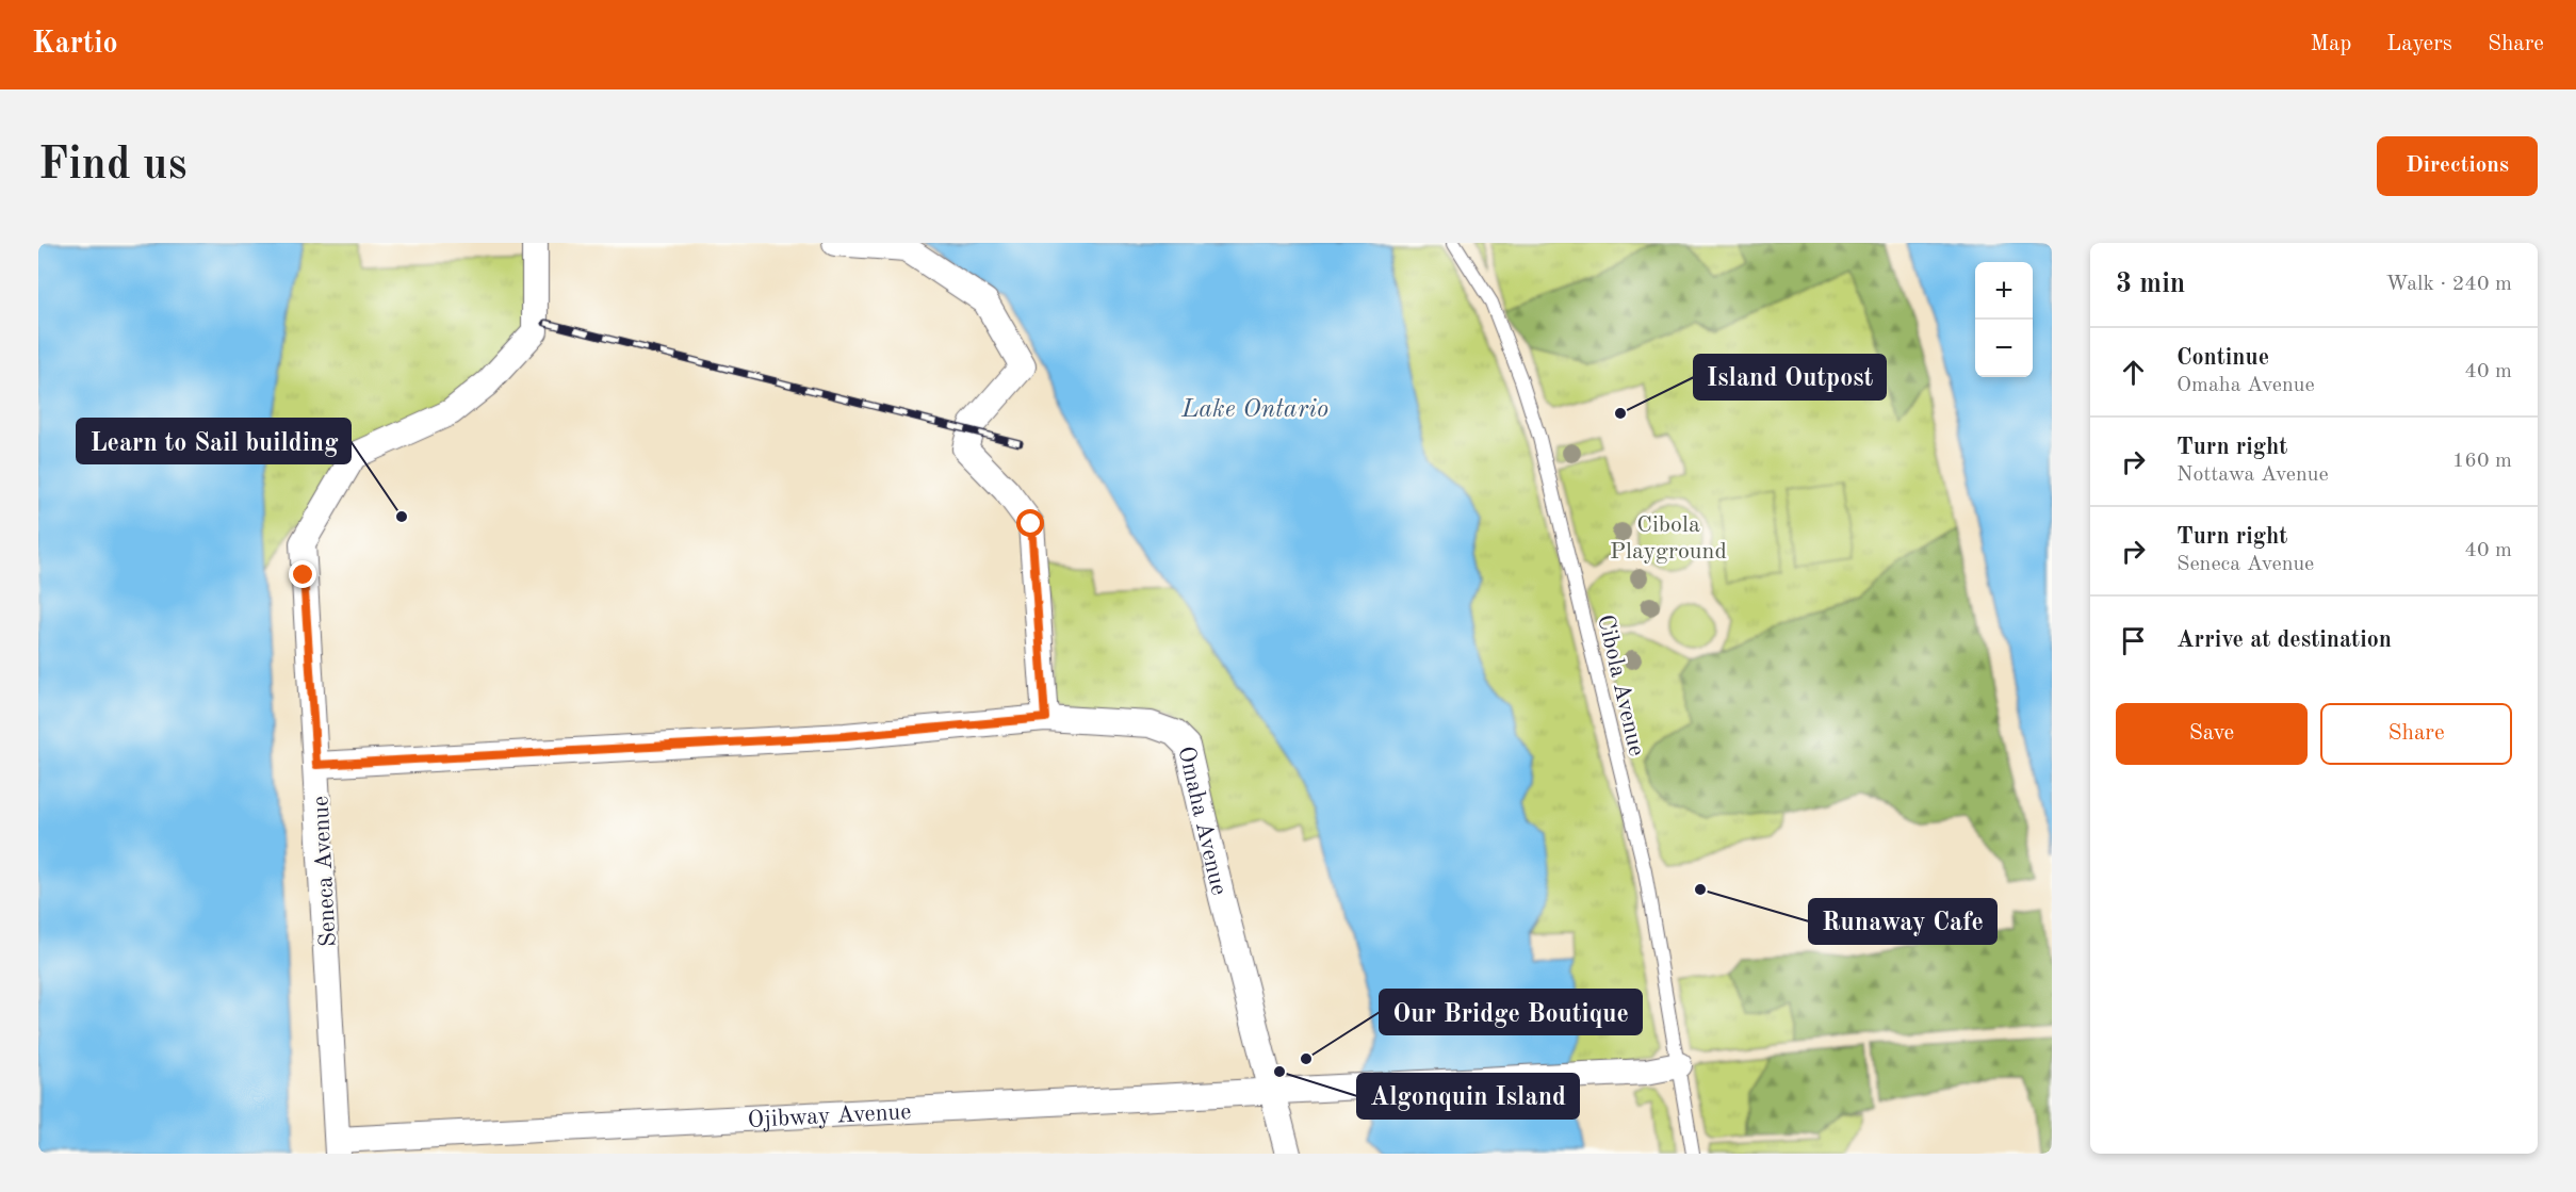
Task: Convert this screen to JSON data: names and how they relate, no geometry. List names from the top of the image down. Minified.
{"streets":{"street":["Omaha Avenue","Seneca Avenue","Ojibway Avenue"],"lane":["Cibola Avenue"]},"crossings":[["Cibola Avenue","Ojibway Avenue"],["Omaha Avenue","Seneca Avenue"],["Omaha Avenue","Ojibway Avenue"],["Seneca Avenue","Ojibway Avenue"]],"water":["Lake Ontario"],"parks":["Cibola Playground"],"places":["Island Outpost","Learn to Sail building","Runaway Cafe","Our Bridge Boutique","Algonquin Island"],"page":{"header":"Kartio","nav":["Map","Layers","Share"],"buttons":["Directions",["Save","Share"]],"title":"Find us","heading":["3 min","Walk · 240 m"],"map_buttons":["+","−"],"list":[["Continue","Omaha Avenue","40 m"],["Turn right","Nottawa Avenue","160 m"],["Turn right","Seneca Avenue","40 m"],"Arrive at destination"]}}
